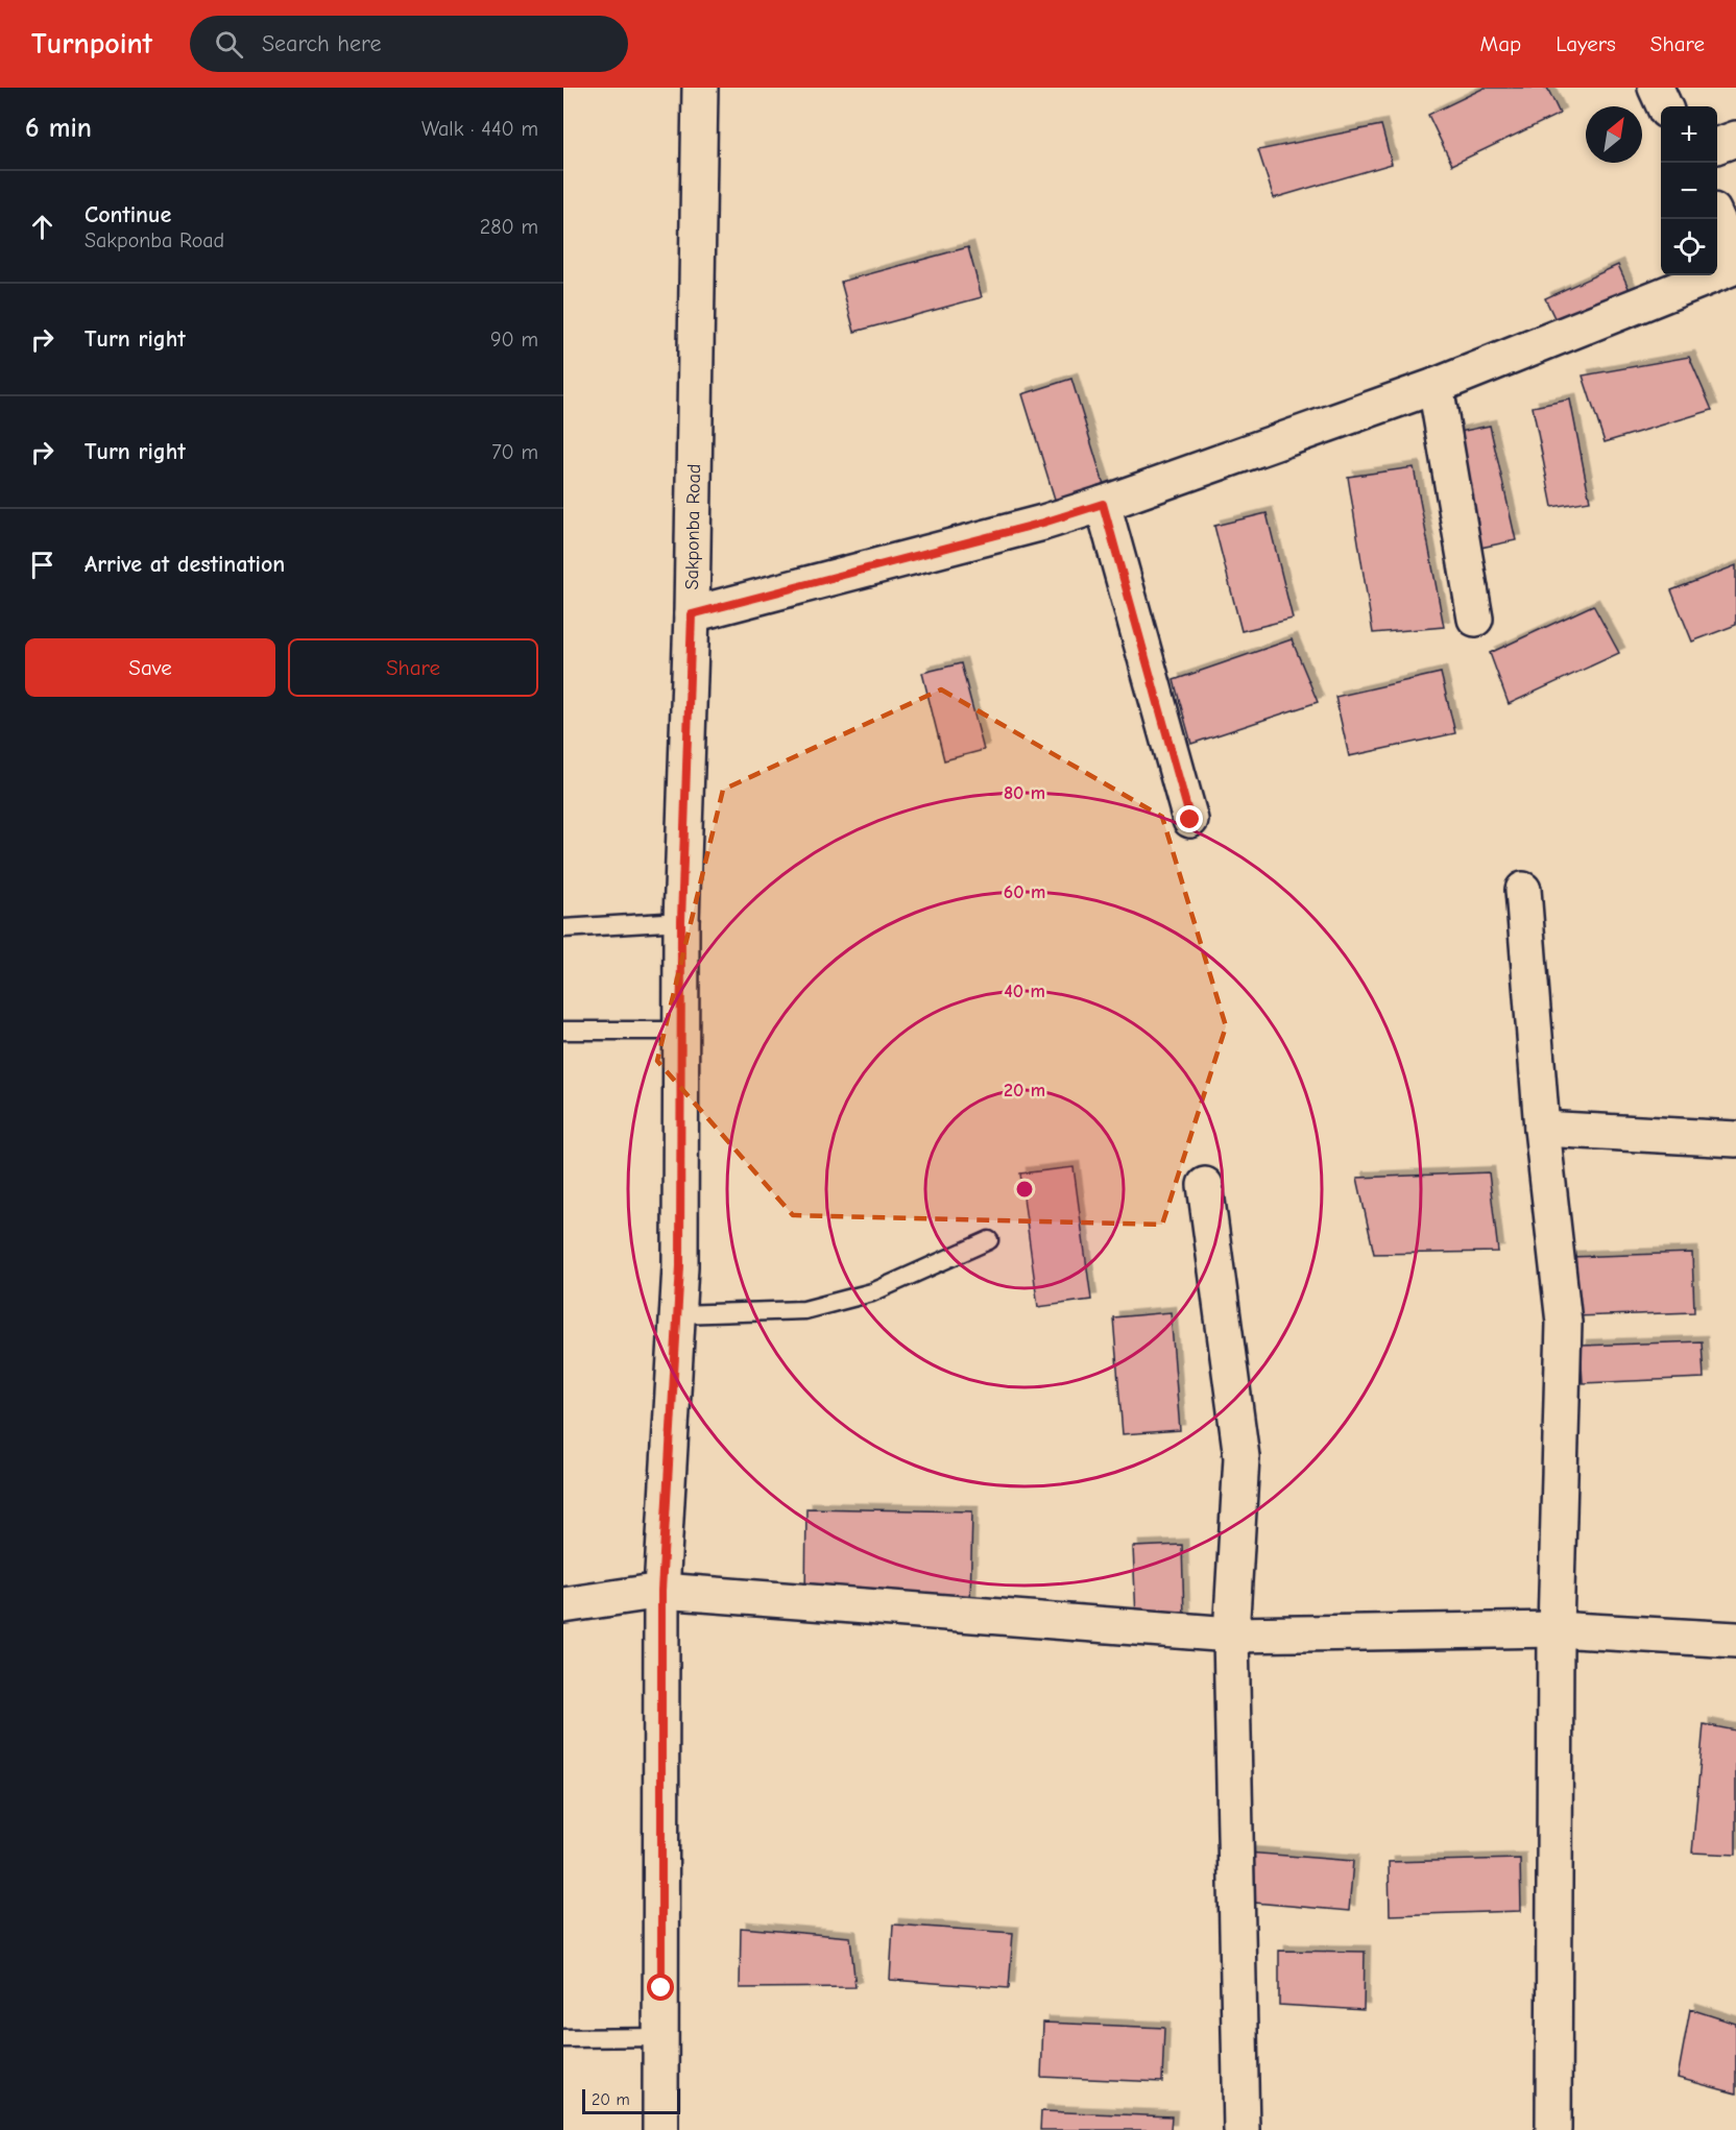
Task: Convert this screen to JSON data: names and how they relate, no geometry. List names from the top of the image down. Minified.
{"streets":{"street":["Sakponba Road"]},"scale_bar":"20 m","north":"top right","page":{"header":"Turnpoint","search":"Search here","nav":["Map","Layers","Share"],"heading":["6 min","Walk · 440 m"],"map_buttons":["+","−"],"list":[["Continue","Sakponba Road","280 m"],["Turn right","90 m"],["Turn right","70 m"],"Arrive at destination"],"buttons":["Save","Share"],"scale":"20 m"},"rings":["80 m","60 m","40 m","20 m"]}
